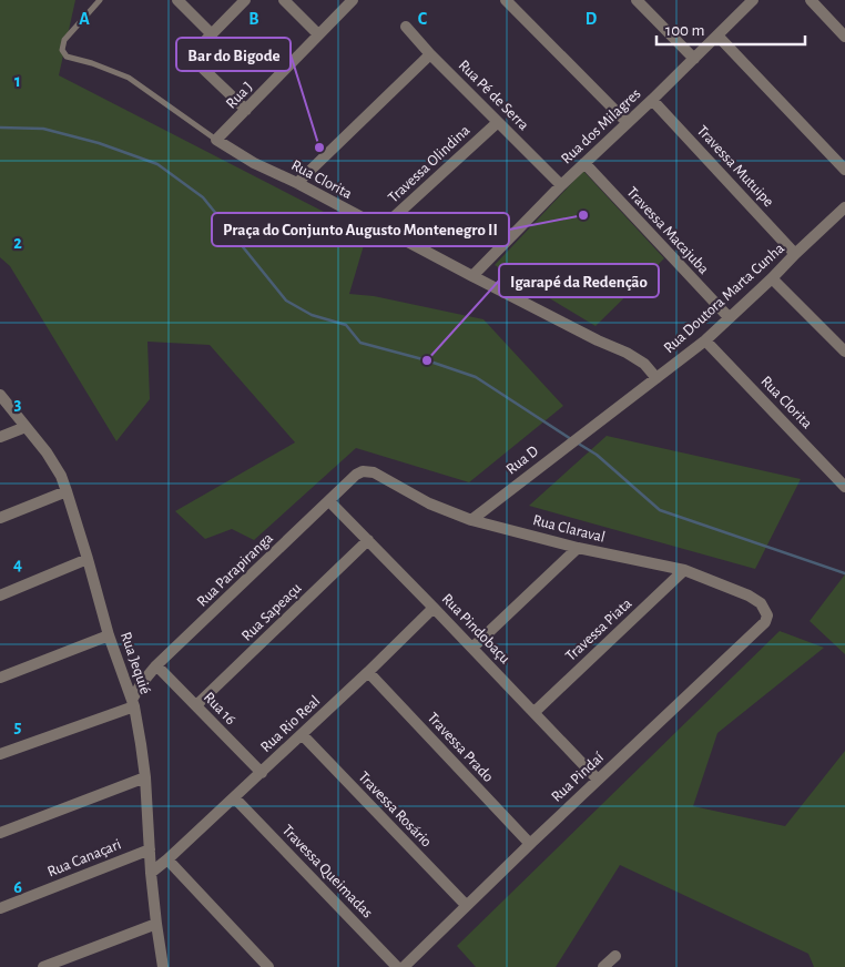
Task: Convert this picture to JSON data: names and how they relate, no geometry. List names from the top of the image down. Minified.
{"streets":{"street":["Rua J","Rua Pé de Serra","Rua dos Milagres","Travessa Olindina","Travessa Mutuipe","Rua Clorita","Travessa Macajuba","Rua Doutora Marta Cunha","Rua D","Rua Claraval","Rua Parapiranga","Rua Sapeaçu","Rua Pindobaçu","Travessa Piata","Rua Jequié","Rua 16","Rua Rio Real","Travessa Prado","Rua Pindaí","Travessa Rosário","Rua Canaçari","Travessa Queimadas"]},"crossings":[["Rua J","Rua Clorita"],["Rua Pé de Serra","Rua dos Milagres"],["Rua Pé de Serra","Travessa Olindina"],["Rua dos Milagres","Travessa Mutuipe"],["Rua dos Milagres","Rua Clorita"],["Rua dos Milagres","Travessa Macajuba"],["Travessa Olindina","Rua Clorita"],["Travessa Mutuipe","Rua Doutora Marta Cunha"],["Rua Clorita","Rua Doutora Marta Cunha"],["Travessa Macajuba","Rua Doutora Marta Cunha"],["Rua Doutora Marta Cunha","Rua D"],["Rua D","Rua Claraval"],["Rua Claraval","Rua Parapiranga"],["Rua Claraval","Travessa Piata"],["Rua Claraval","Rua Pindaí"],["Rua Parapiranga","Rua Pindobaçu"],["Rua Parapiranga","Rua Jequié"],["Rua Parapiranga","Rua 16"],["Rua Sapeaçu","Rua Pindobaçu"],["Rua Sapeaçu","Rua 16"],["Rua Pindobaçu","Travessa Piata"],["Rua Pindobaçu","Rua Rio Real"],["Rua Pindobaçu","Rua Pindaí"],["Rua Jequié","Rua Rio Real"],["Rua Jequié","Rua Canaçari"],["Rua 16","Rua Rio Real"],["Rua Rio Real","Travessa Prado"],["Rua Rio Real","Travessa Rosário"],["Rua Rio Real","Travessa Queimadas"],["Travessa Prado","Rua Pindaí"],["Rua Pindaí","Travessa Rosário"]],"places":["Bar do Bigode","Praça do Conjunto Augusto Montenegro II","Igarapé da Redenção"],"scale_bar":"100 m","grid":{"columns":["A","B","C","D"],"rows":["1","2","3","4","5","6"]}}
